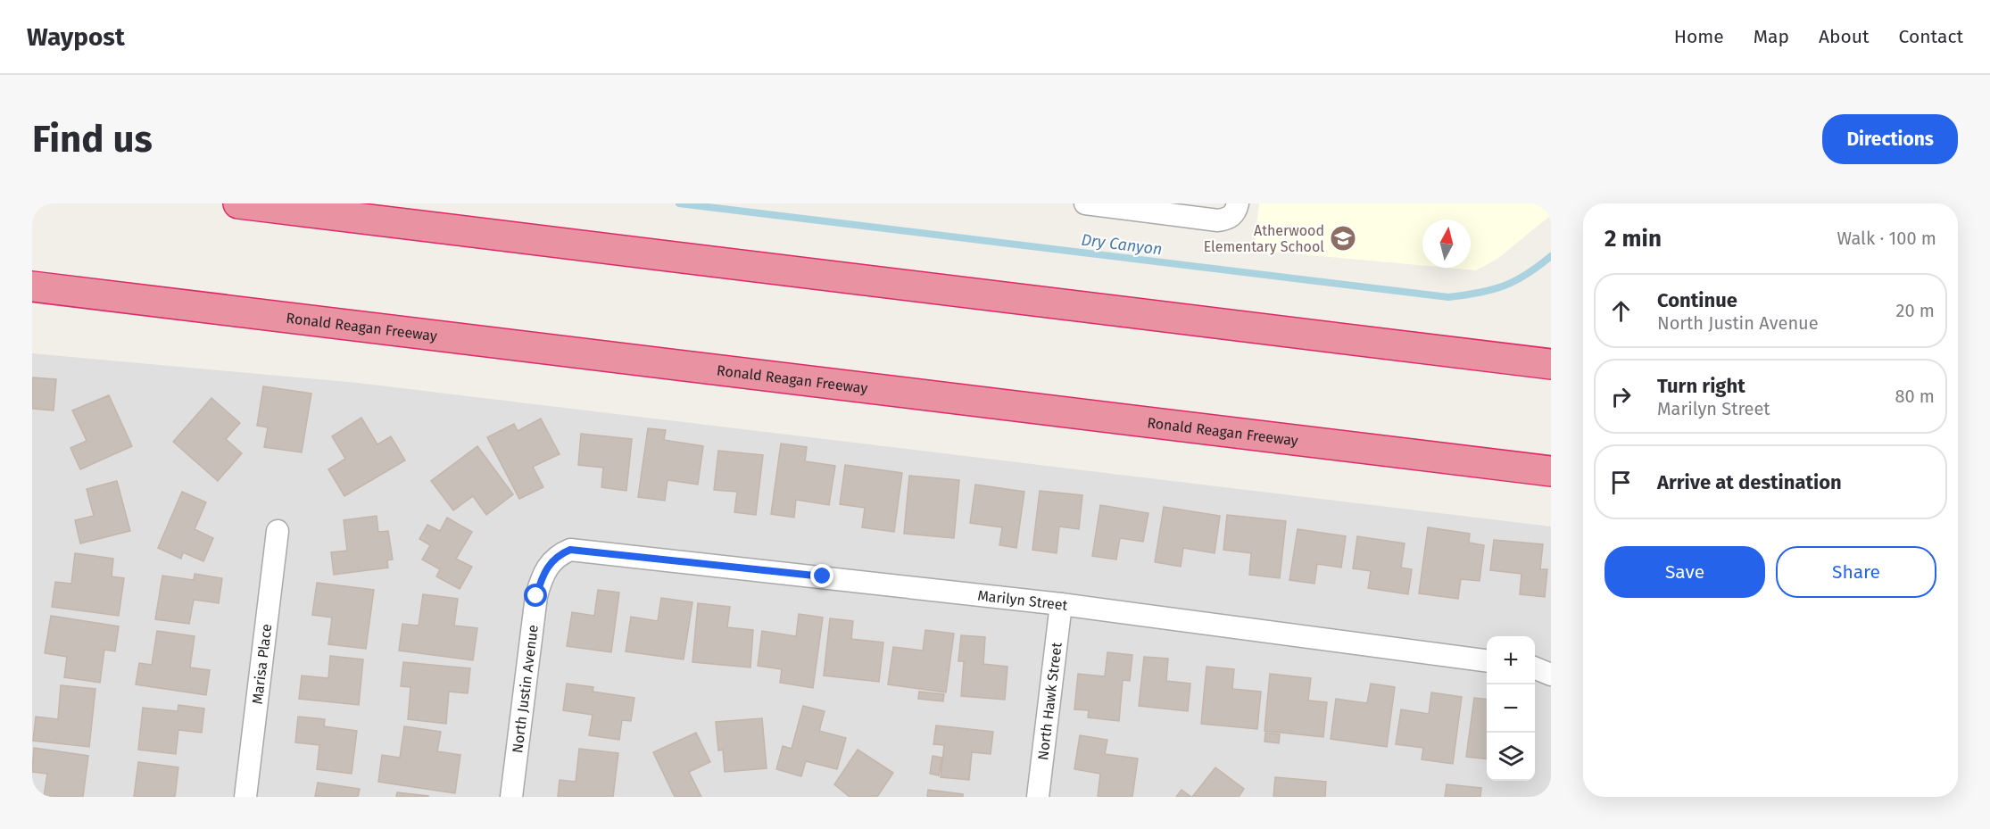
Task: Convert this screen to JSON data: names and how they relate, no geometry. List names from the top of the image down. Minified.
{"streets":{"highway":["Ronald Reagan Freeway"],"street":["Marilyn Street","Marisa Place","North Justin Avenue","North Hawk Street"]},"crossings":[["Marilyn Street","North Justin Avenue"],["Marilyn Street","North Hawk Street"]],"water":["Dry Canyon"],"places":{"school or university":["Atherwood Elementary School"]},"north":"top","page":{"header":"Waypost","nav":["Home","Map","About","Contact"],"buttons":["Directions",["Save","Share"]],"title":"Find us","heading":["2 min","Walk · 100 m"],"list":[["Continue","North Justin Avenue","20 m"],["Turn right","Marilyn Street","80 m"],"Arrive at destination"],"map_buttons":["+","−"]}}
